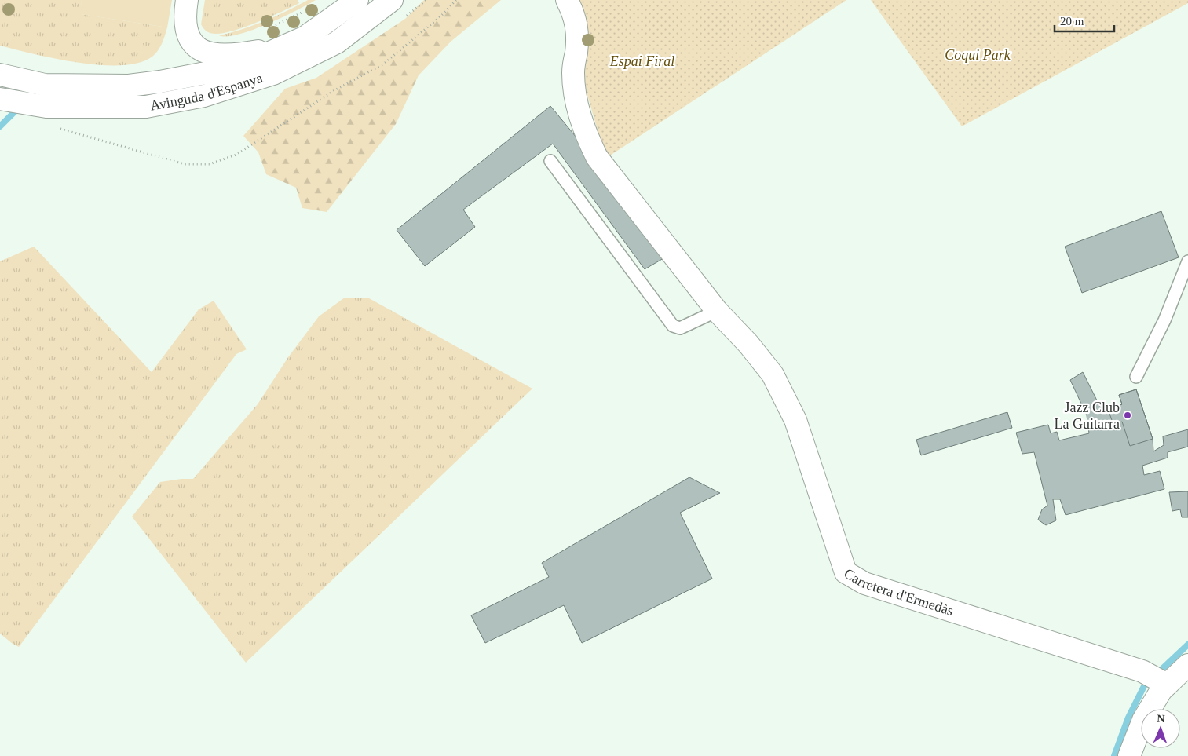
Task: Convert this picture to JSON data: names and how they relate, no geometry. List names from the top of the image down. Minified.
{"streets":{"street":["Avinguda d'Espanya","Carretera d'Ermedàs"]},"parks":["Coqui Park","Espai Firal"],"places":["Jazz Club La Guitarra"],"scale_bar":"20 m","north":"top"}
